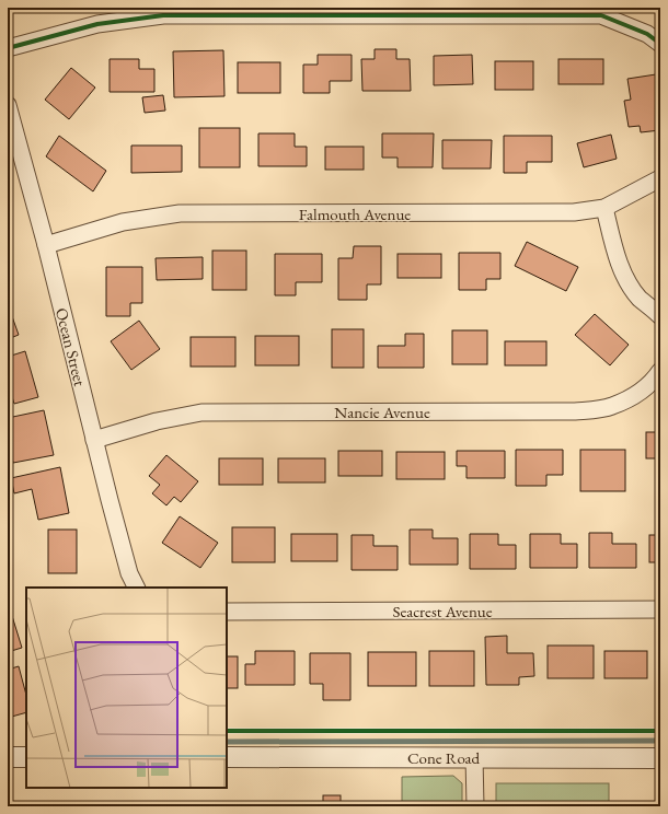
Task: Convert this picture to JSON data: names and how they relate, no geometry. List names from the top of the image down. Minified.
{"streets":{"street":["Falmouth Avenue","Ocean Street","Nancie Avenue","Seacrest Avenue","Cone Road"]},"crossings":[["Falmouth Avenue","Ocean Street"],["Ocean Street","Nancie Avenue"]]}
